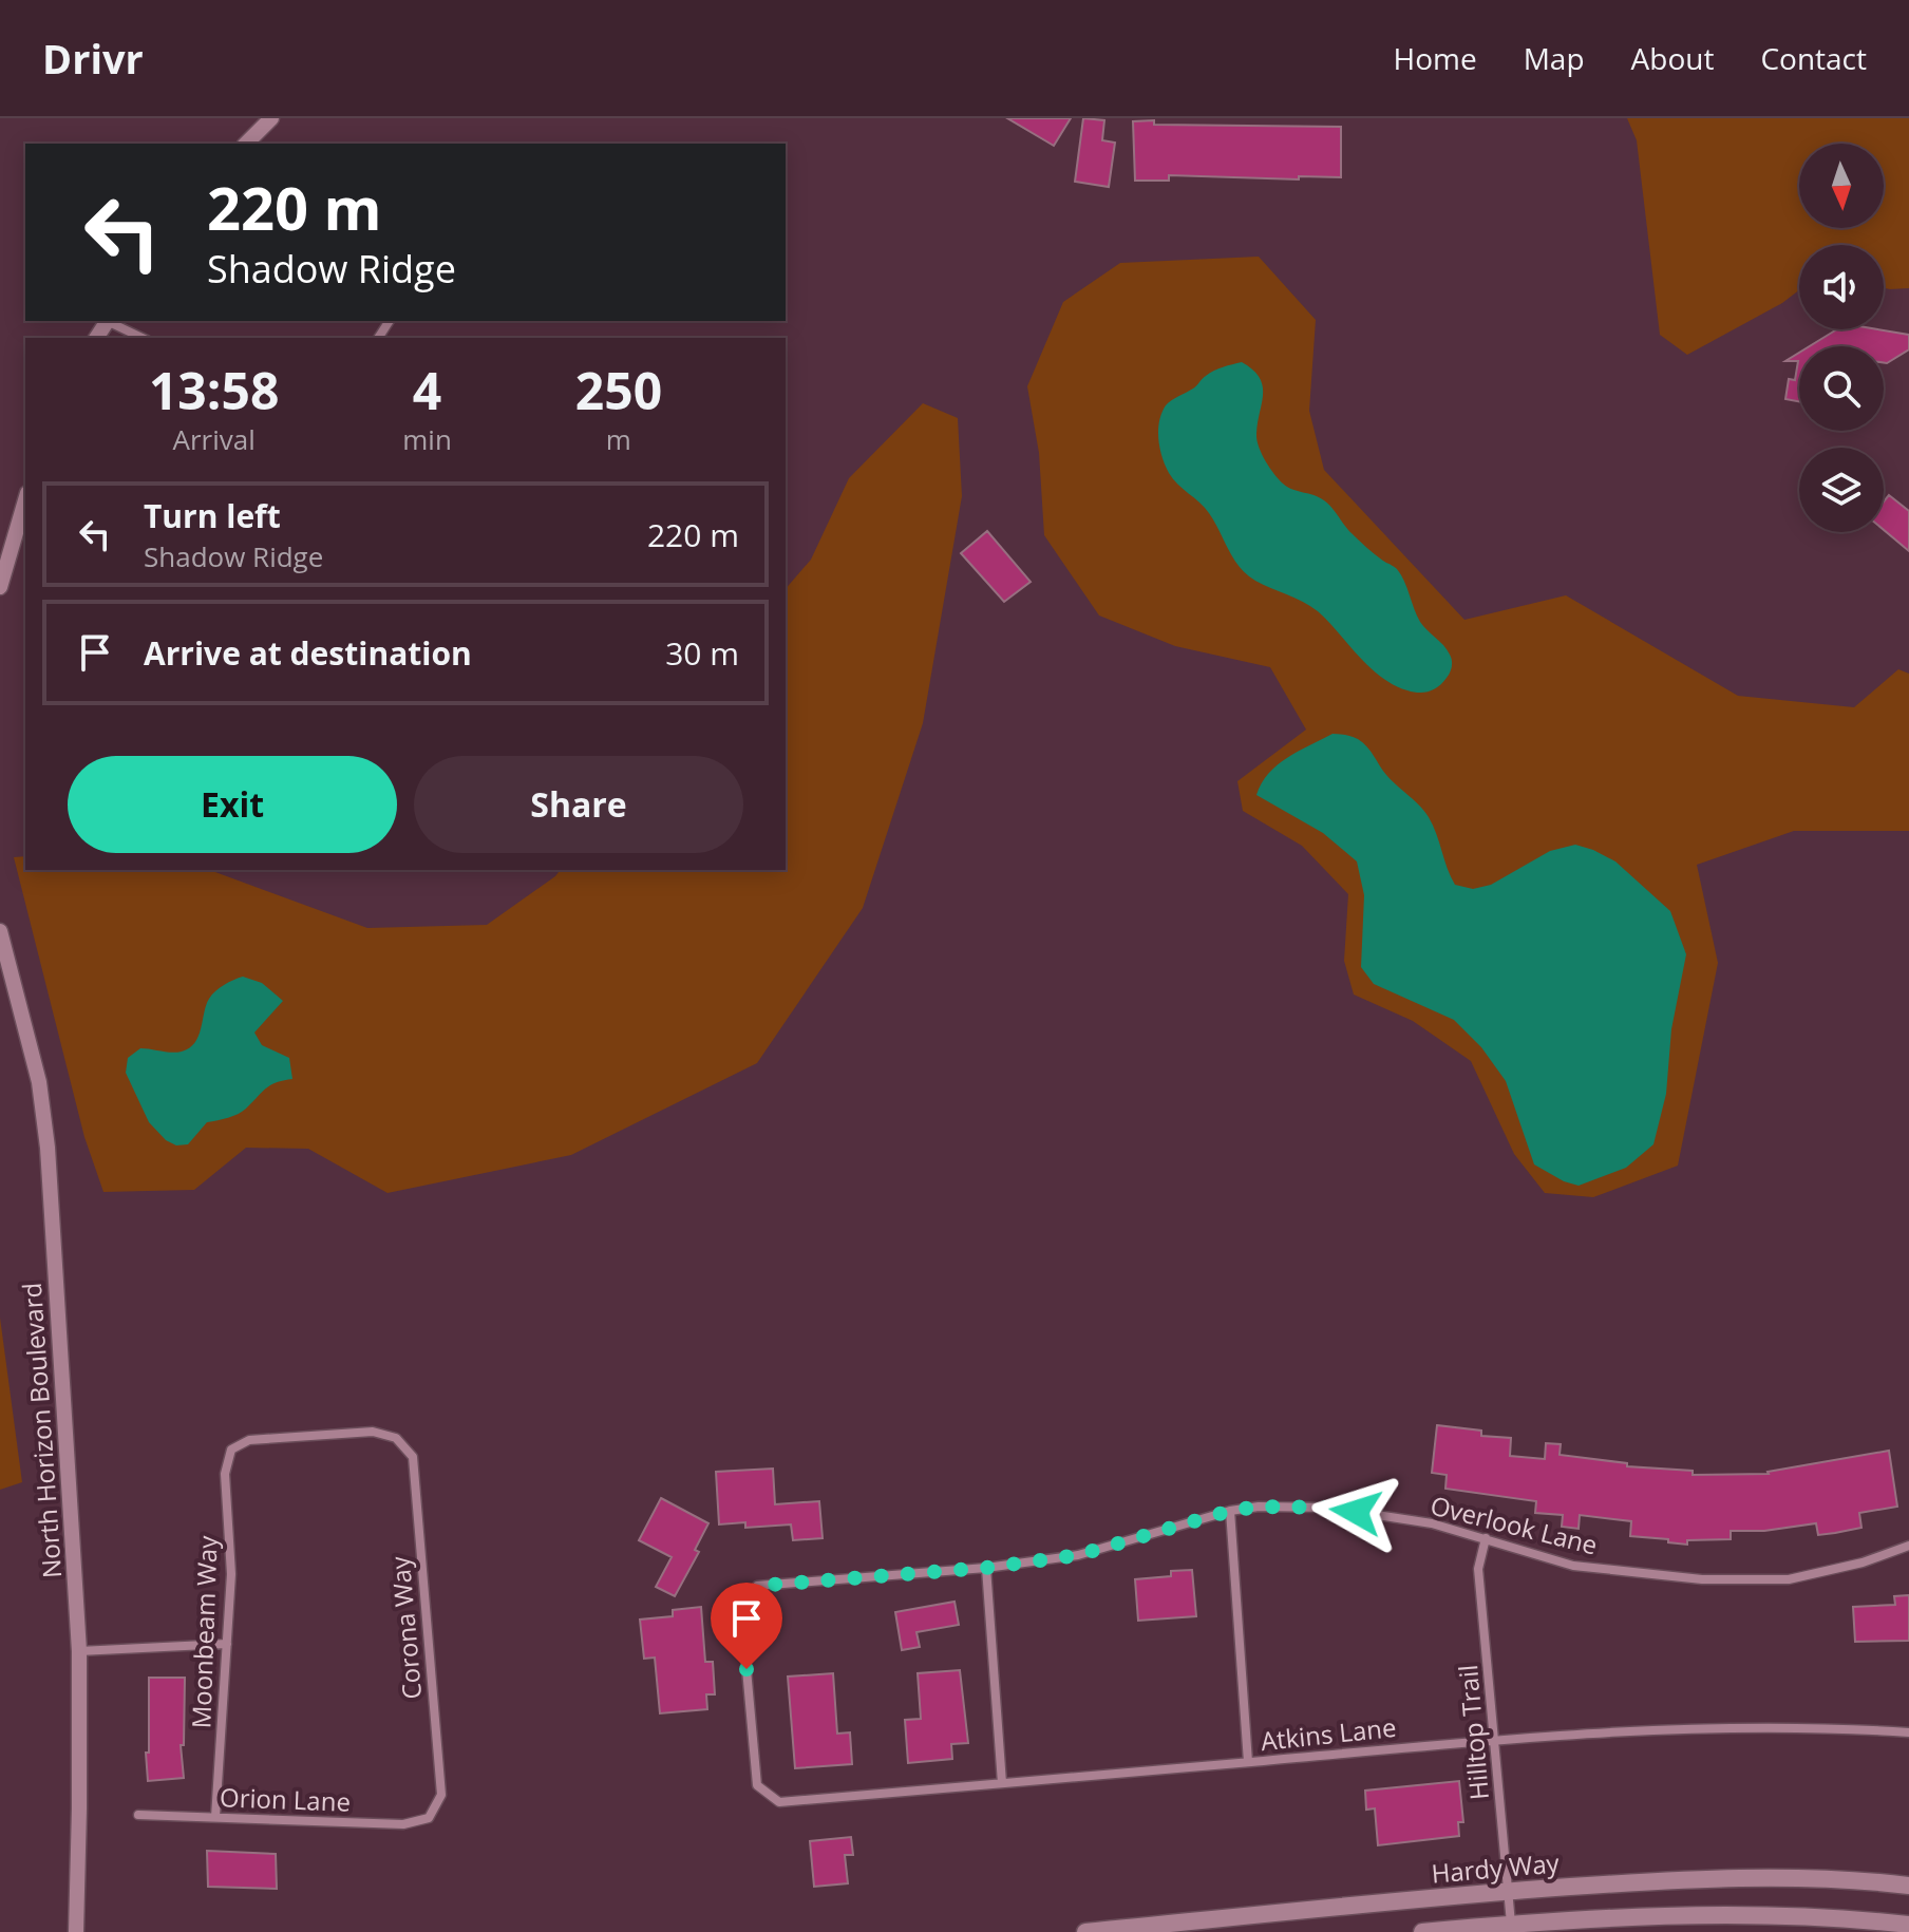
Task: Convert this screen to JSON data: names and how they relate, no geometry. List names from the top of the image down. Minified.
{"streets":{"main road":["Hardy Way"],"street":["North Horizon Boulevard","Overlook Lane","Corona Way","Moonbeam Way","Hilltop Trail","Atkins Lane","Orion Lane"]},"crossings":[["Overlook Lane","Hilltop Trail"],["Overlook Lane","Atkins Lane"],["Corona Way","Moonbeam Way"],["Corona Way","Orion Lane"],["Moonbeam Way","Orion Lane"],["Hilltop Trail","Atkins Lane"],["Hilltop Trail","Hardy Way"]],"north":"bottom","page":{"header":"Drivr","nav":["Home","Map","About","Contact"],"turn":["220 m","Shadow Ridge"],"eta":["13:58","Arrival","4","min","250","m"],"list":[{"name":"Turn left","note":"Shadow Ridge","value":"220 m"},{"name":"Arrive at destination","value":"30 m"}],"buttons":["Exit","Share"]}}
